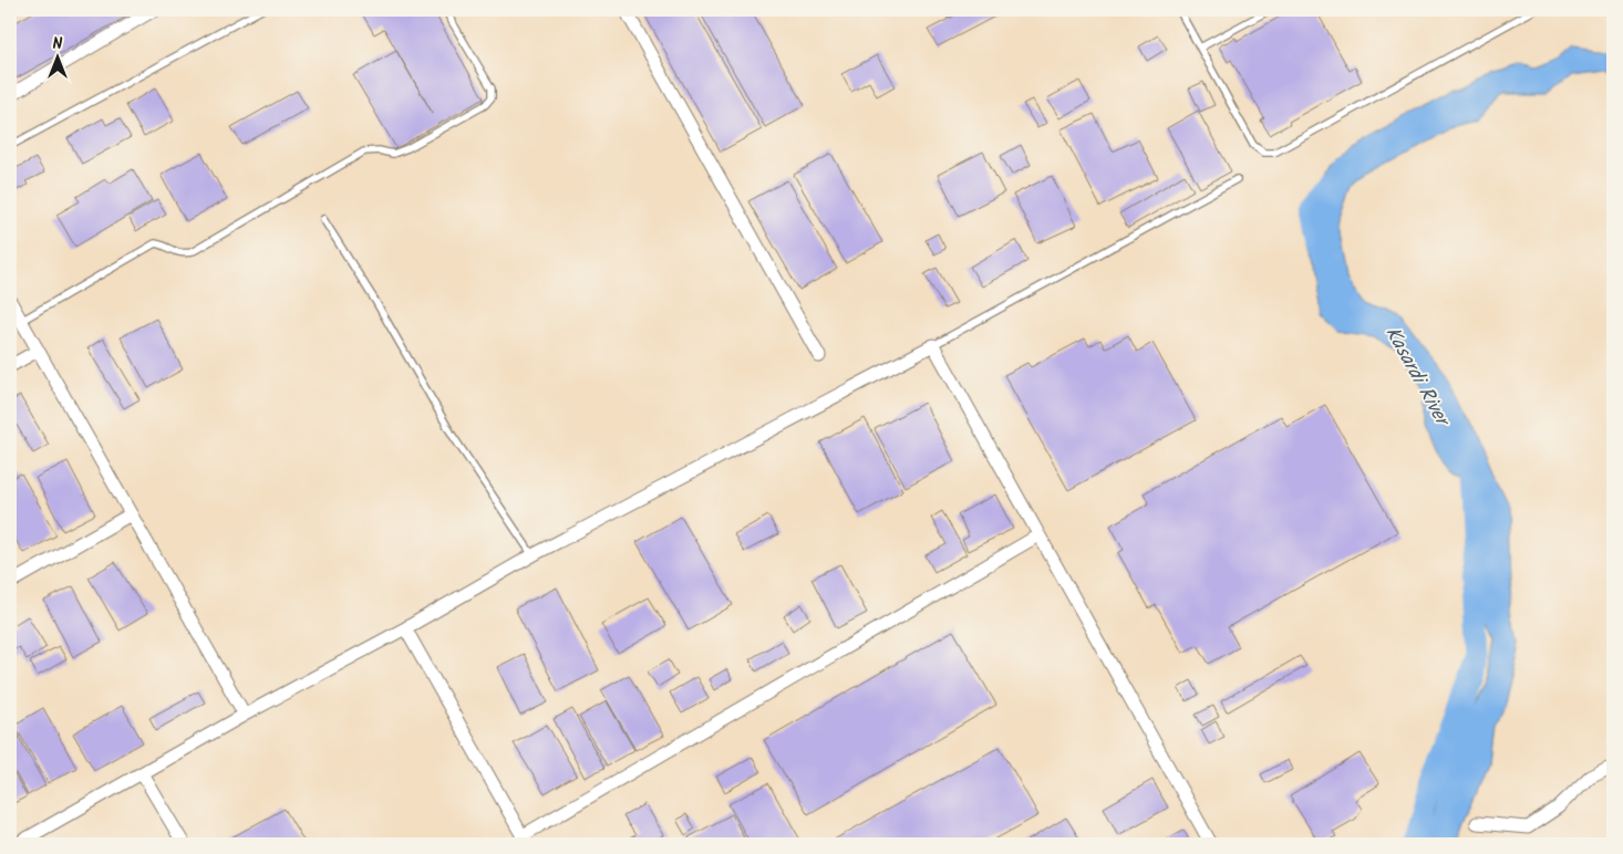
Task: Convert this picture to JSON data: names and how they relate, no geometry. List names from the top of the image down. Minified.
{"water":["Kasardi River"],"north":"top"}
